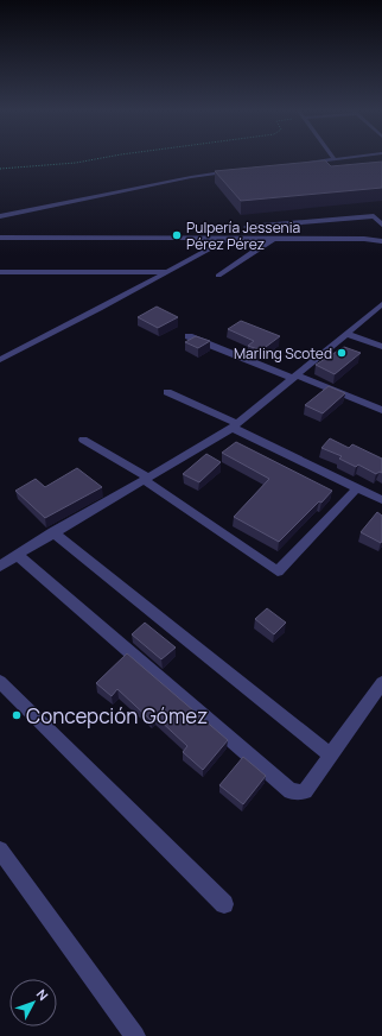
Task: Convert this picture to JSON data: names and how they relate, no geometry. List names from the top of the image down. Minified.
{"places":["Pulpería Jessenia Pérez Pérez","Marling Scoted","Concepción Gómez"],"north":"top right"}
